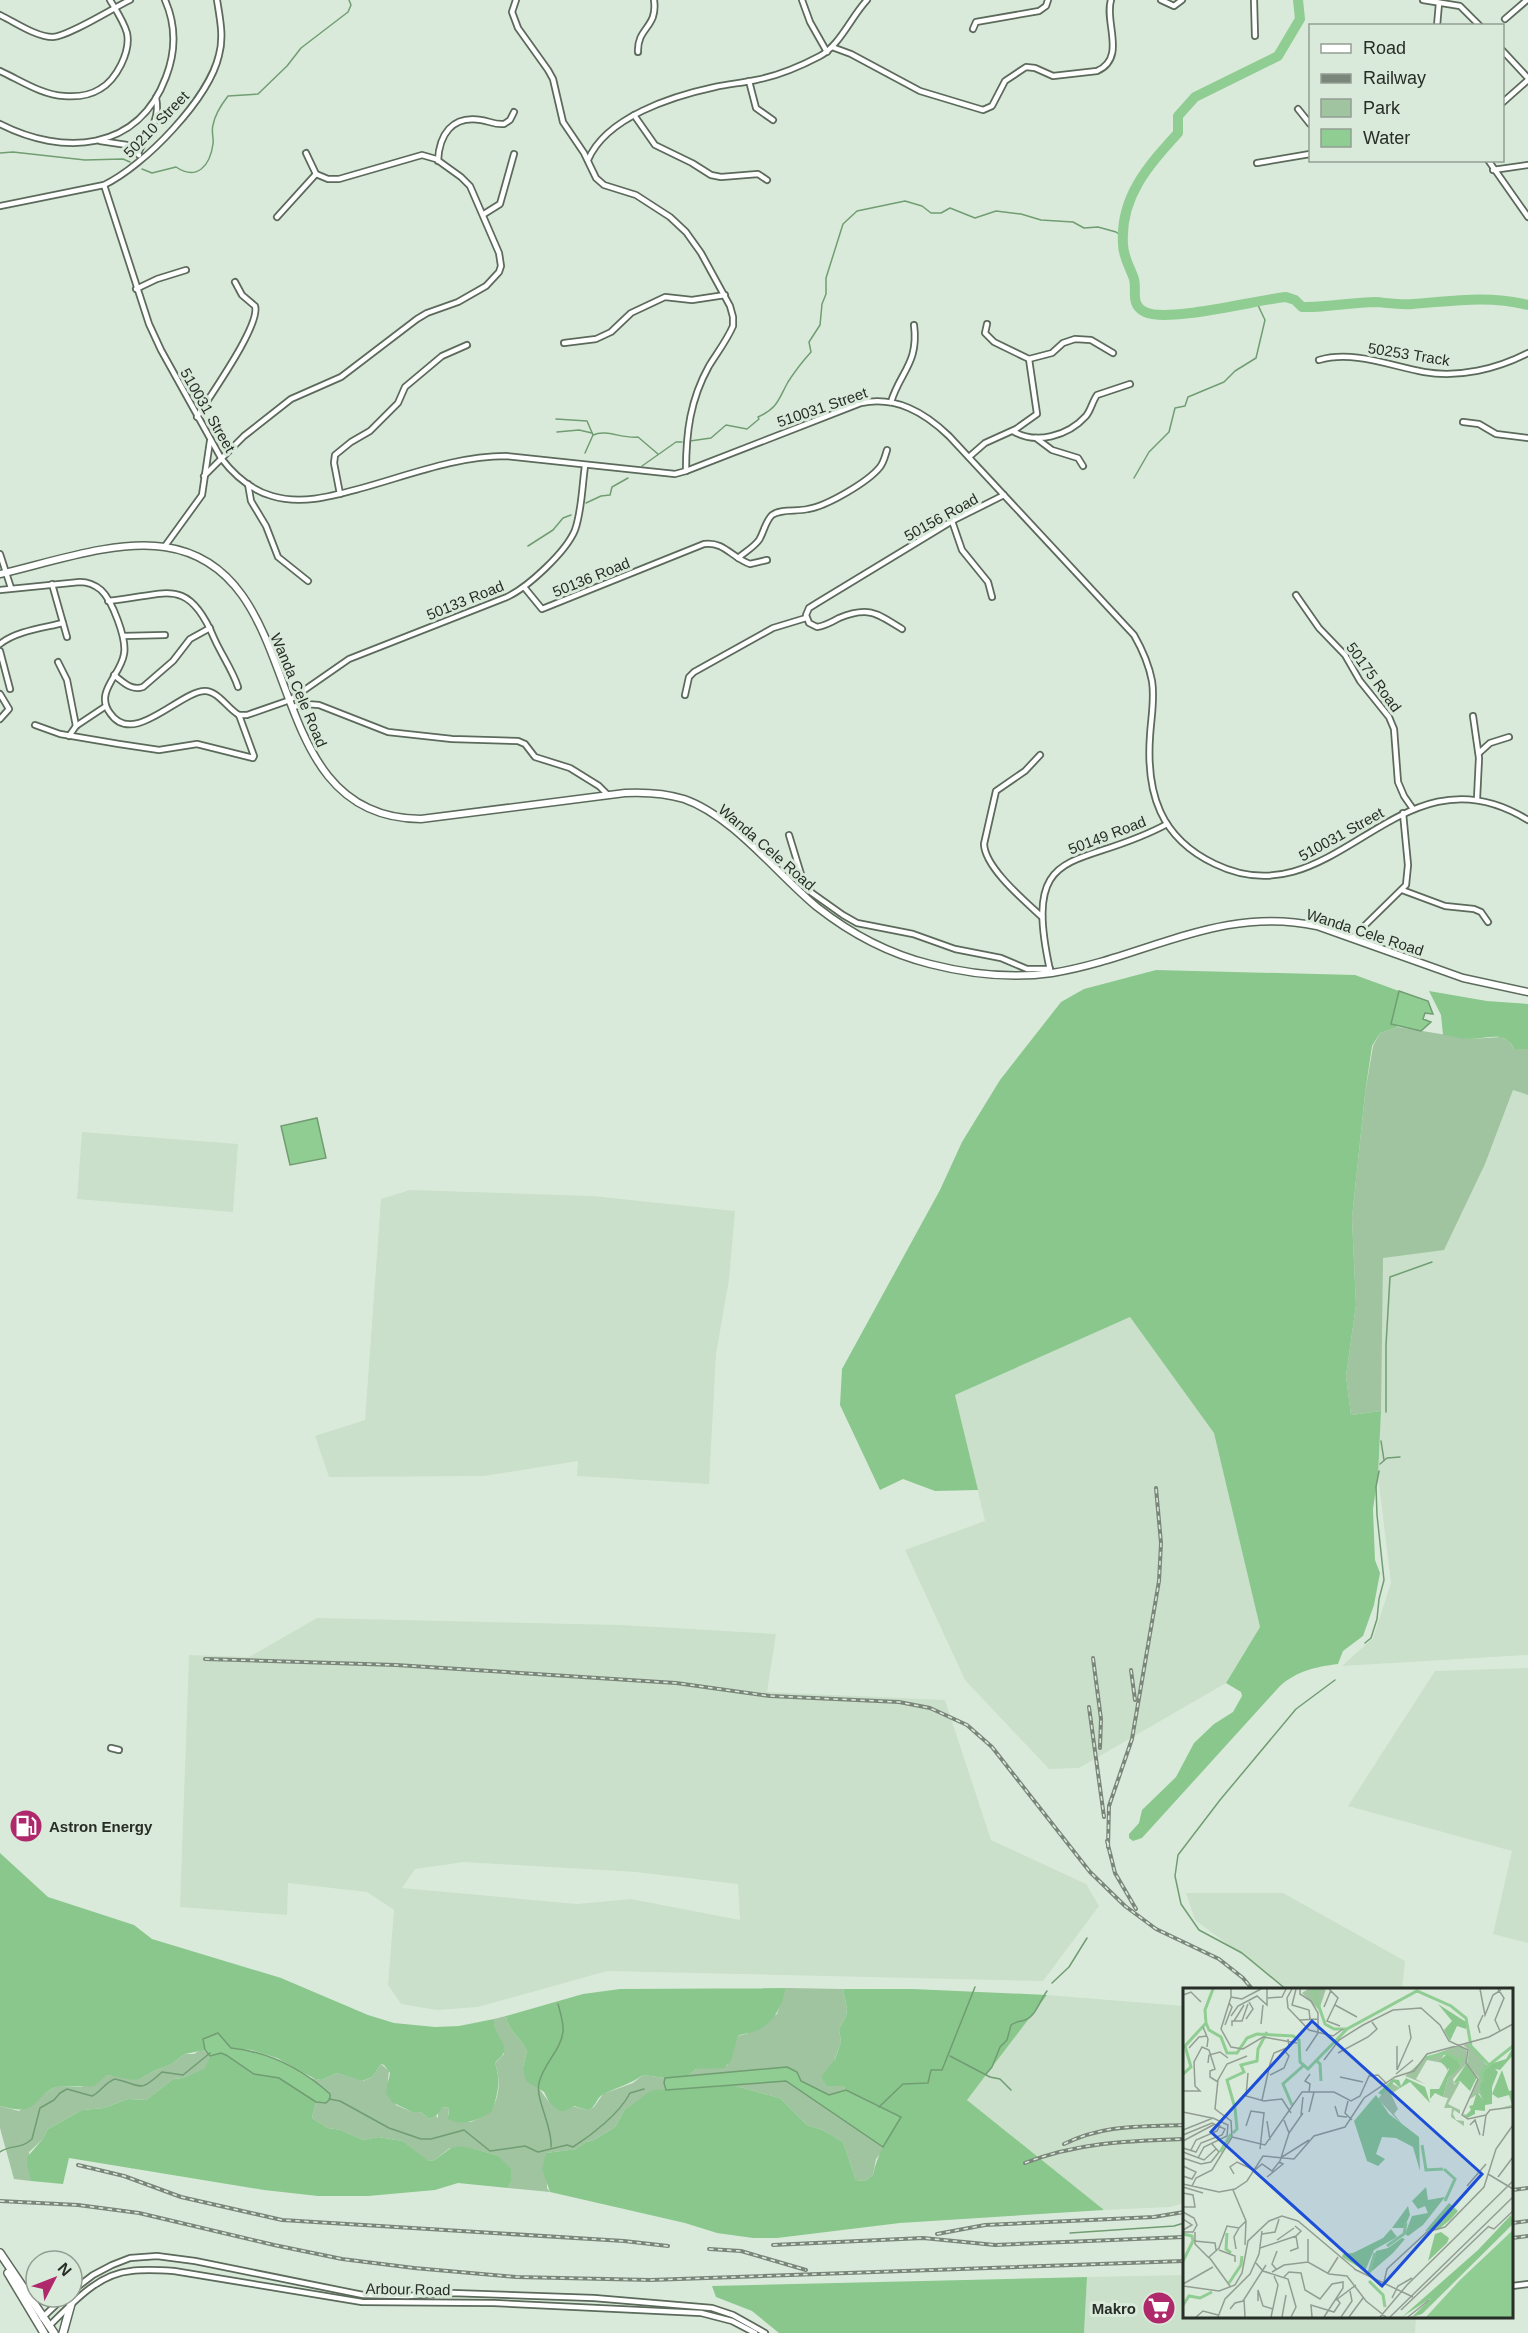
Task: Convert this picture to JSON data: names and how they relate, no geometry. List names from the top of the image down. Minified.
{"streets":{"street":["50210 Street","50253 Track","510031 Street","50156 Road","50136 Road","50133 Road","50175 Road","Wanda Cele Road","50149 Road","Arbour Road"]},"crossings":[["50210 Street","510031 Street"],["510031 Street","50156 Road"],["510031 Street","50133 Road"],["510031 Street","50175 Road"],["510031 Street","50149 Road"],["50136 Road","50133 Road"],["50133 Road","Wanda Cele Road"],["Wanda Cele Road","50149 Road"]],"places":{"fuel station":["Astron Energy"],"supermarket":["Makro"]},"legend":["Road","Railway","Park","Water"],"north":"top right"}
